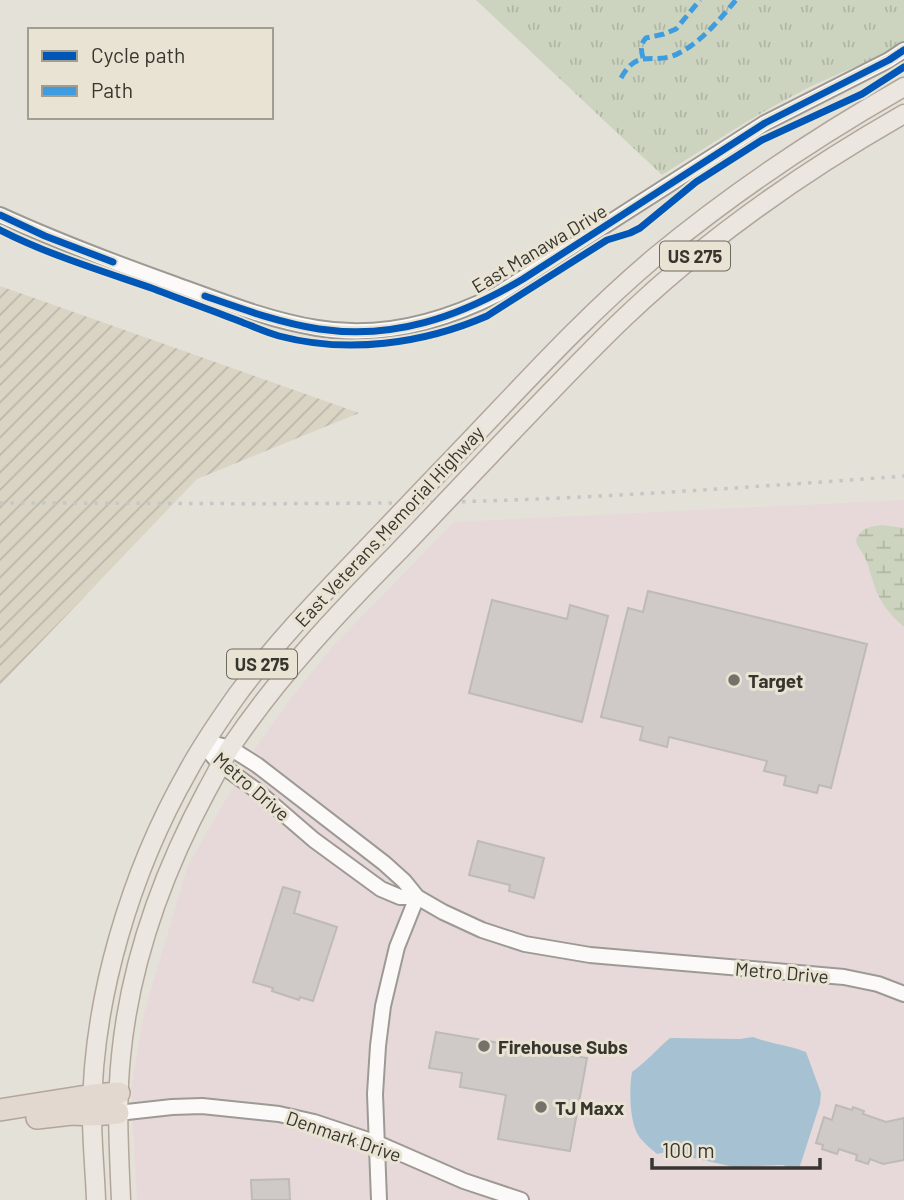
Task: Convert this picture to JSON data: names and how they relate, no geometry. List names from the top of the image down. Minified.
{"streets":{"main road":["US 275","East Veterans Memorial Highway"],"street":["East Manawa Drive","Metro Drive","Denmark Drive"]},"crossings":[["East Veterans Memorial Highway","Metro Drive"],["East Veterans Memorial Highway","Denmark Drive"]],"places":["Target","Firehouse Subs","TJ Maxx"],"legend":["Cycle path","Path"],"scale_bar":"100 m"}
